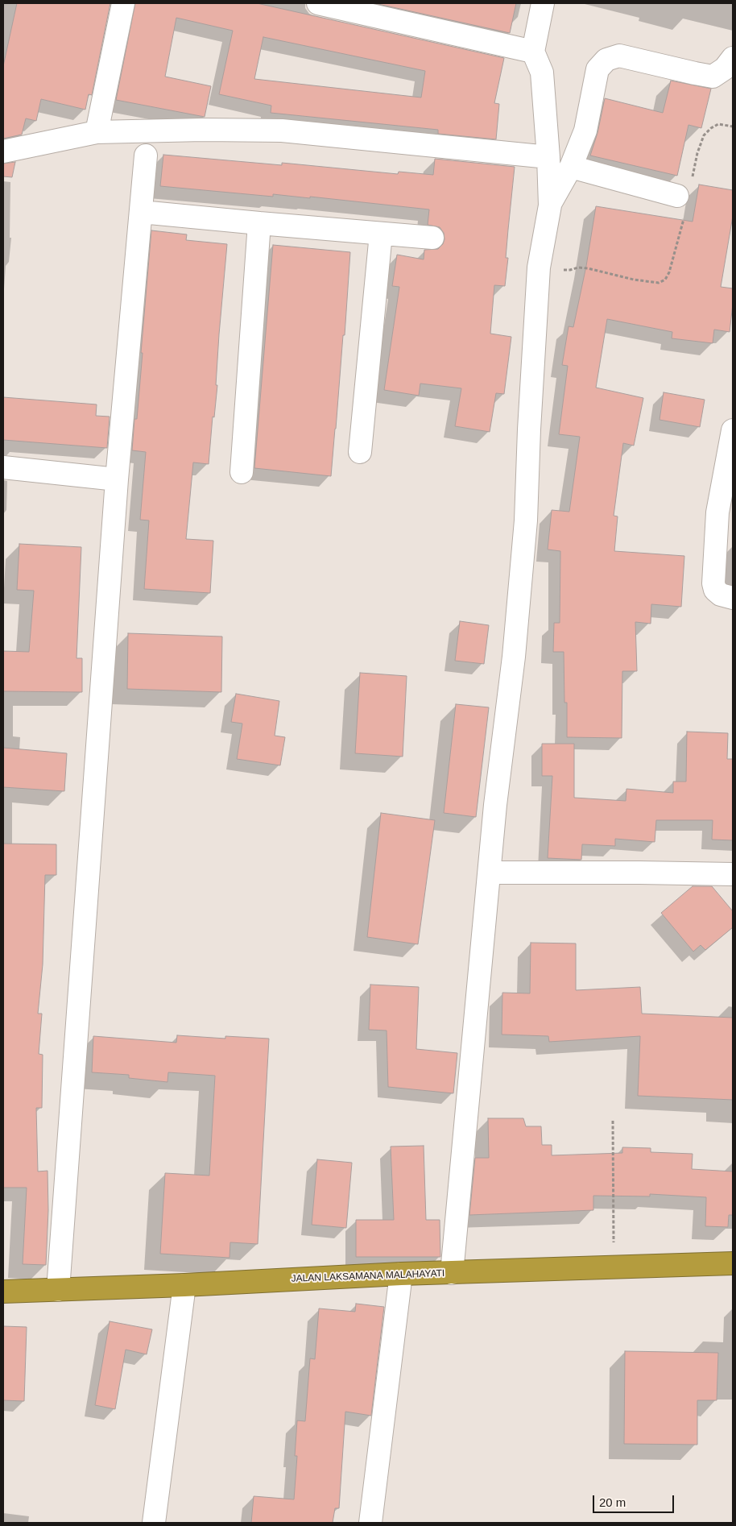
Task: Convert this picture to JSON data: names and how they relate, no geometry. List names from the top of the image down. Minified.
{"streets":{"highway":["JALAN LAKSAMANA MALAHAYATI"]},"scale_bar":"20 m"}
